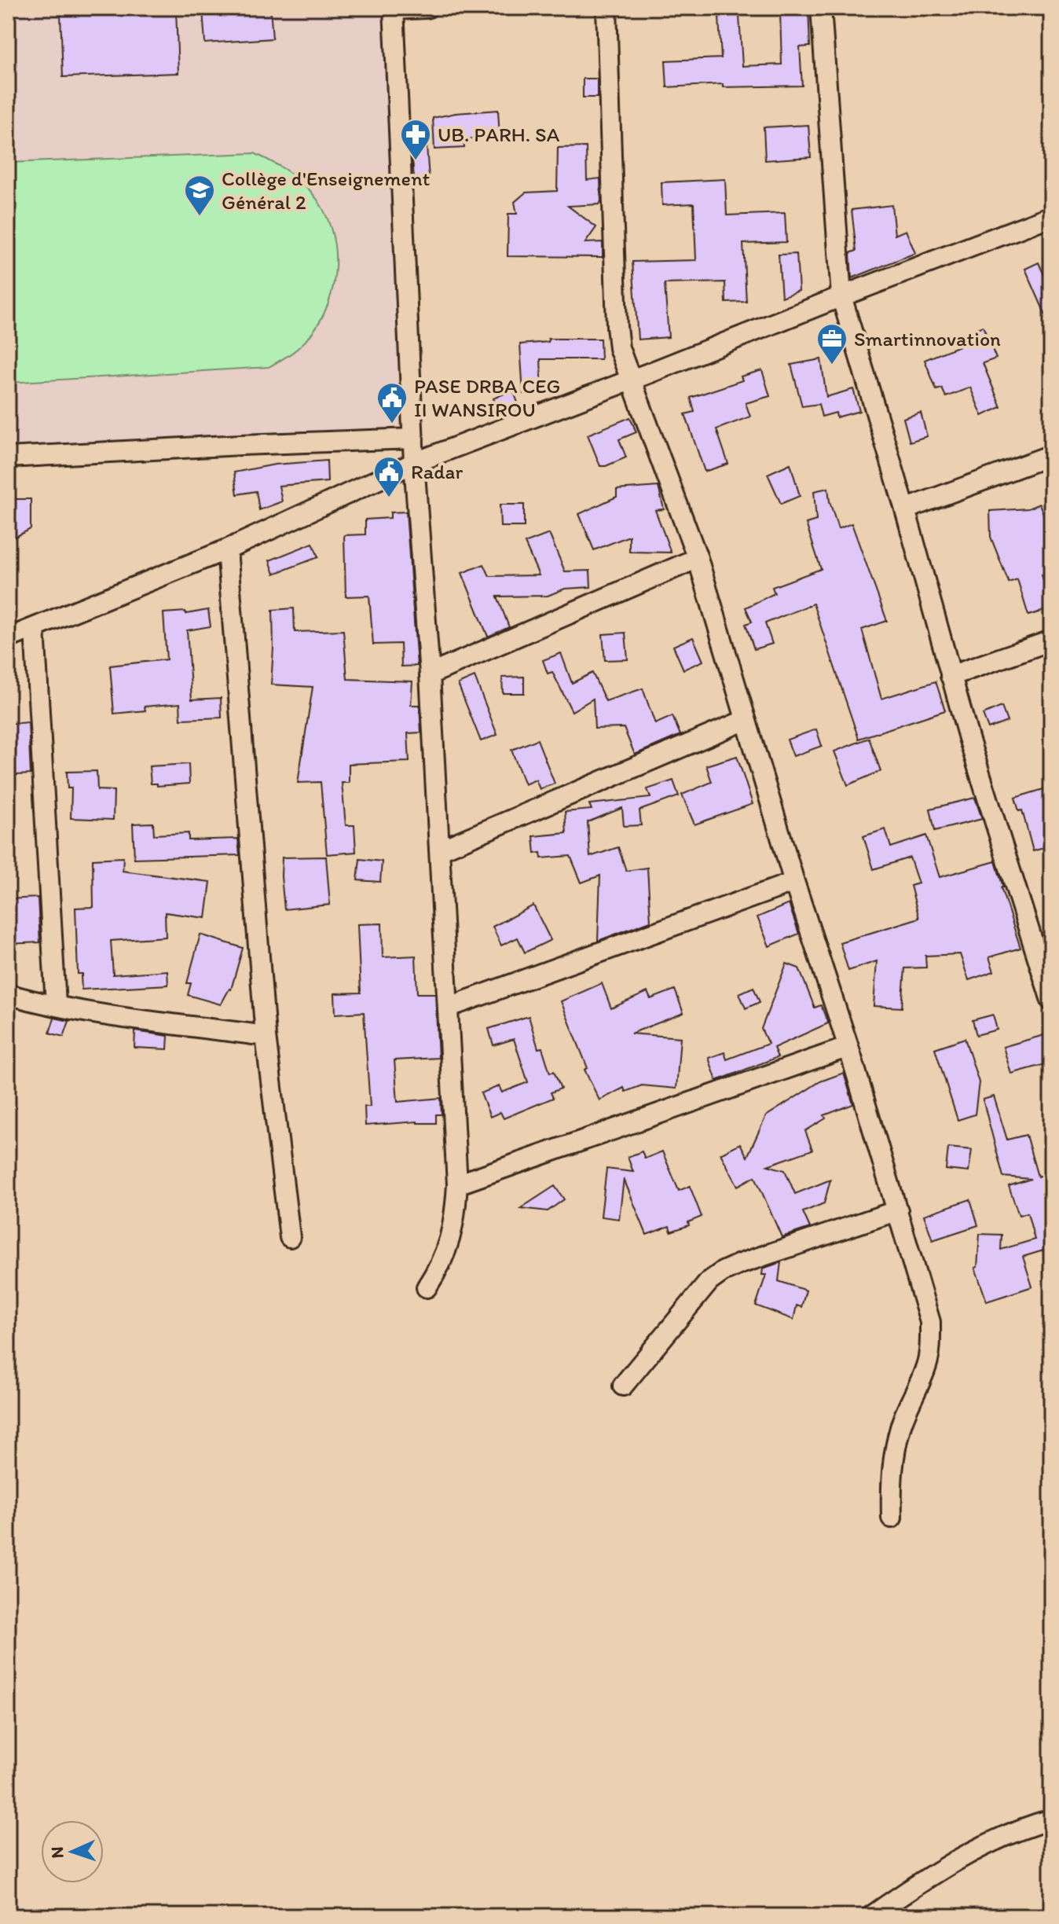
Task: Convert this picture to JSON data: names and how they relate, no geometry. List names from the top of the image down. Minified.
{"places":{"pharmacy":["UB. PARH. SA"],"school or university":["Collège d'Enseignement Général 2"],"office":["Smartinnovation"],"public building":["PASE DRBA CEG II WANSIROU","Radar"]},"north":"left"}
